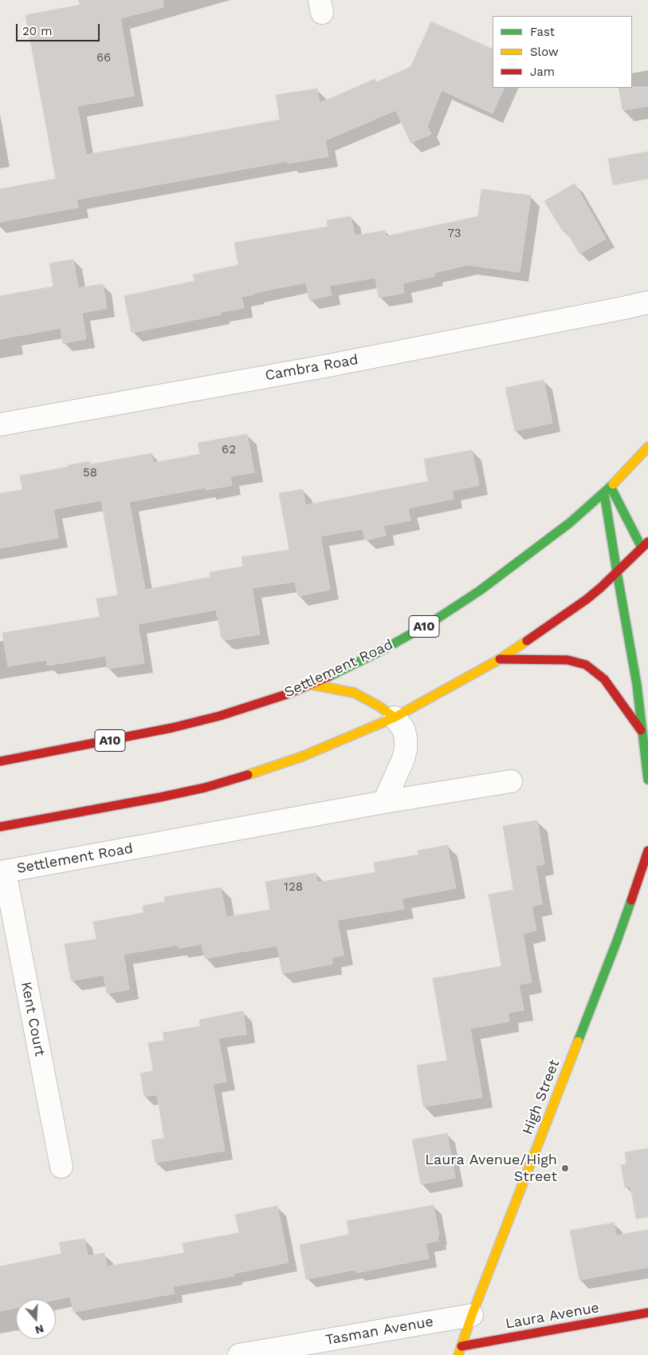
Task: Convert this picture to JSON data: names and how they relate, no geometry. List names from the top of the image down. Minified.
{"streets":{"main road":["A10","Settlement Road","High Street","Laura Avenue"],"street":["Cambra Road","Kent Court","Tasman Avenue"]},"crossings":[["A10","Settlement Road"],["Settlement Road","Kent Court"],["High Street","Laura Avenue"],["High Street","Tasman Avenue"]],"places":["Laura Avenue/High Street"],"house_numbers":["66","73","62","58","128"],"legend":["Fast","Slow","Jam"],"scale_bar":"20 m","north":"bottom"}
